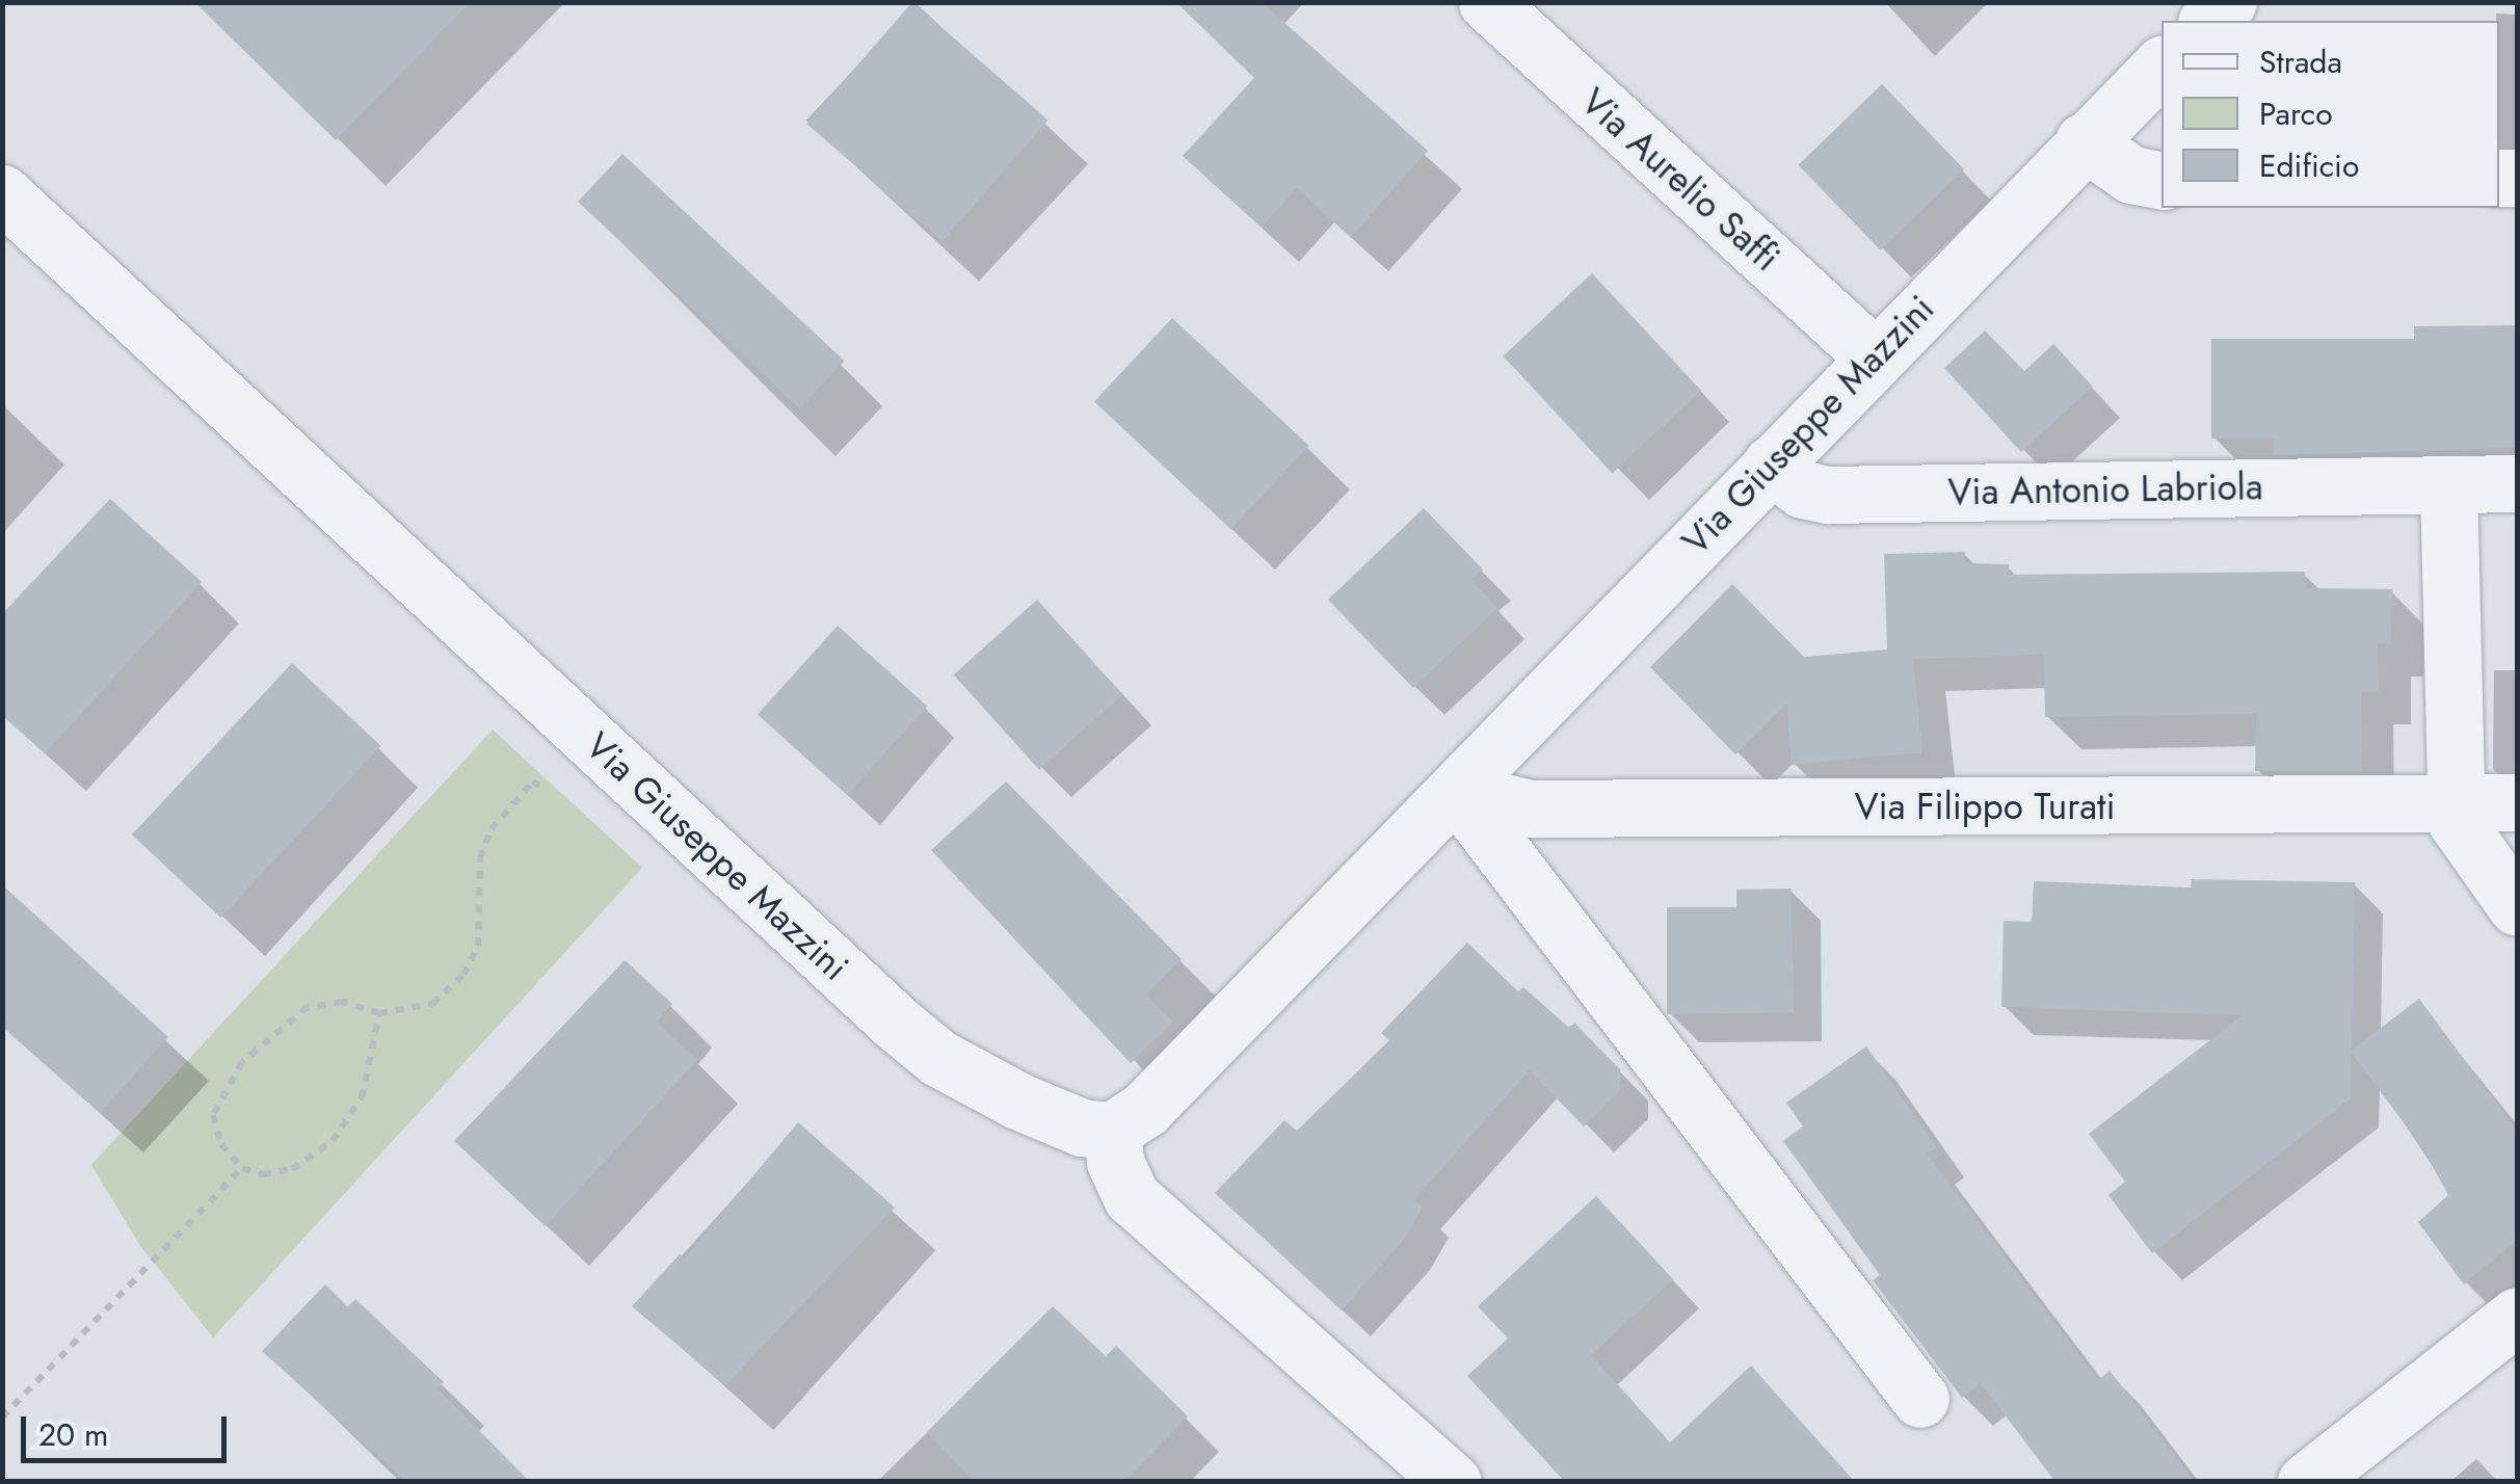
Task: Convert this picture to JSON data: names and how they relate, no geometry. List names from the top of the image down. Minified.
{"streets":{"street":["Via Aurelio Saffi","Via Giuseppe Mazzini","Via Antonio Labriola","Via Filippo Turati"]},"crossings":[["Via Aurelio Saffi","Via Giuseppe Mazzini"],["Via Giuseppe Mazzini","Via Antonio Labriola"],["Via Giuseppe Mazzini","Via Filippo Turati"]],"legend":["Strada","Parco","Edificio"],"scale_bar":"20 m"}
